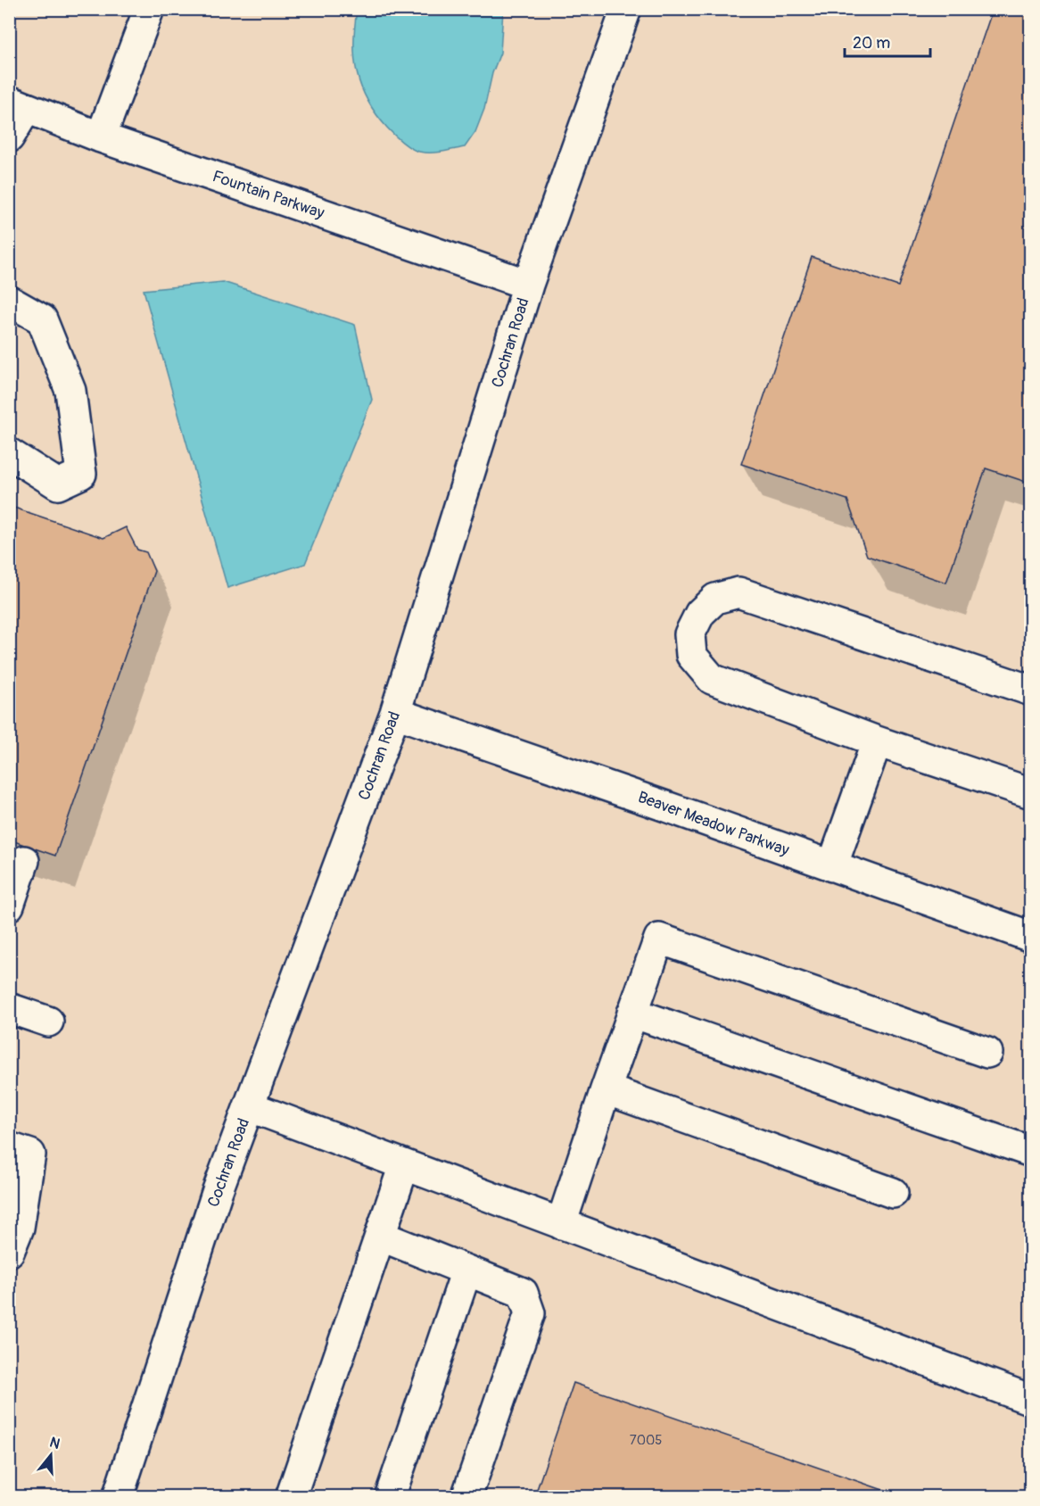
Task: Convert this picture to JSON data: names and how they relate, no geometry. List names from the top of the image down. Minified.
{"streets":{"street":["Fountain Parkway","Cochran Road","Beaver Meadow Parkway"]},"crossings":[["Fountain Parkway","Cochran Road"],["Cochran Road","Beaver Meadow Parkway"]],"house_numbers":["7005"],"scale_bar":"20 m","north":"top"}
